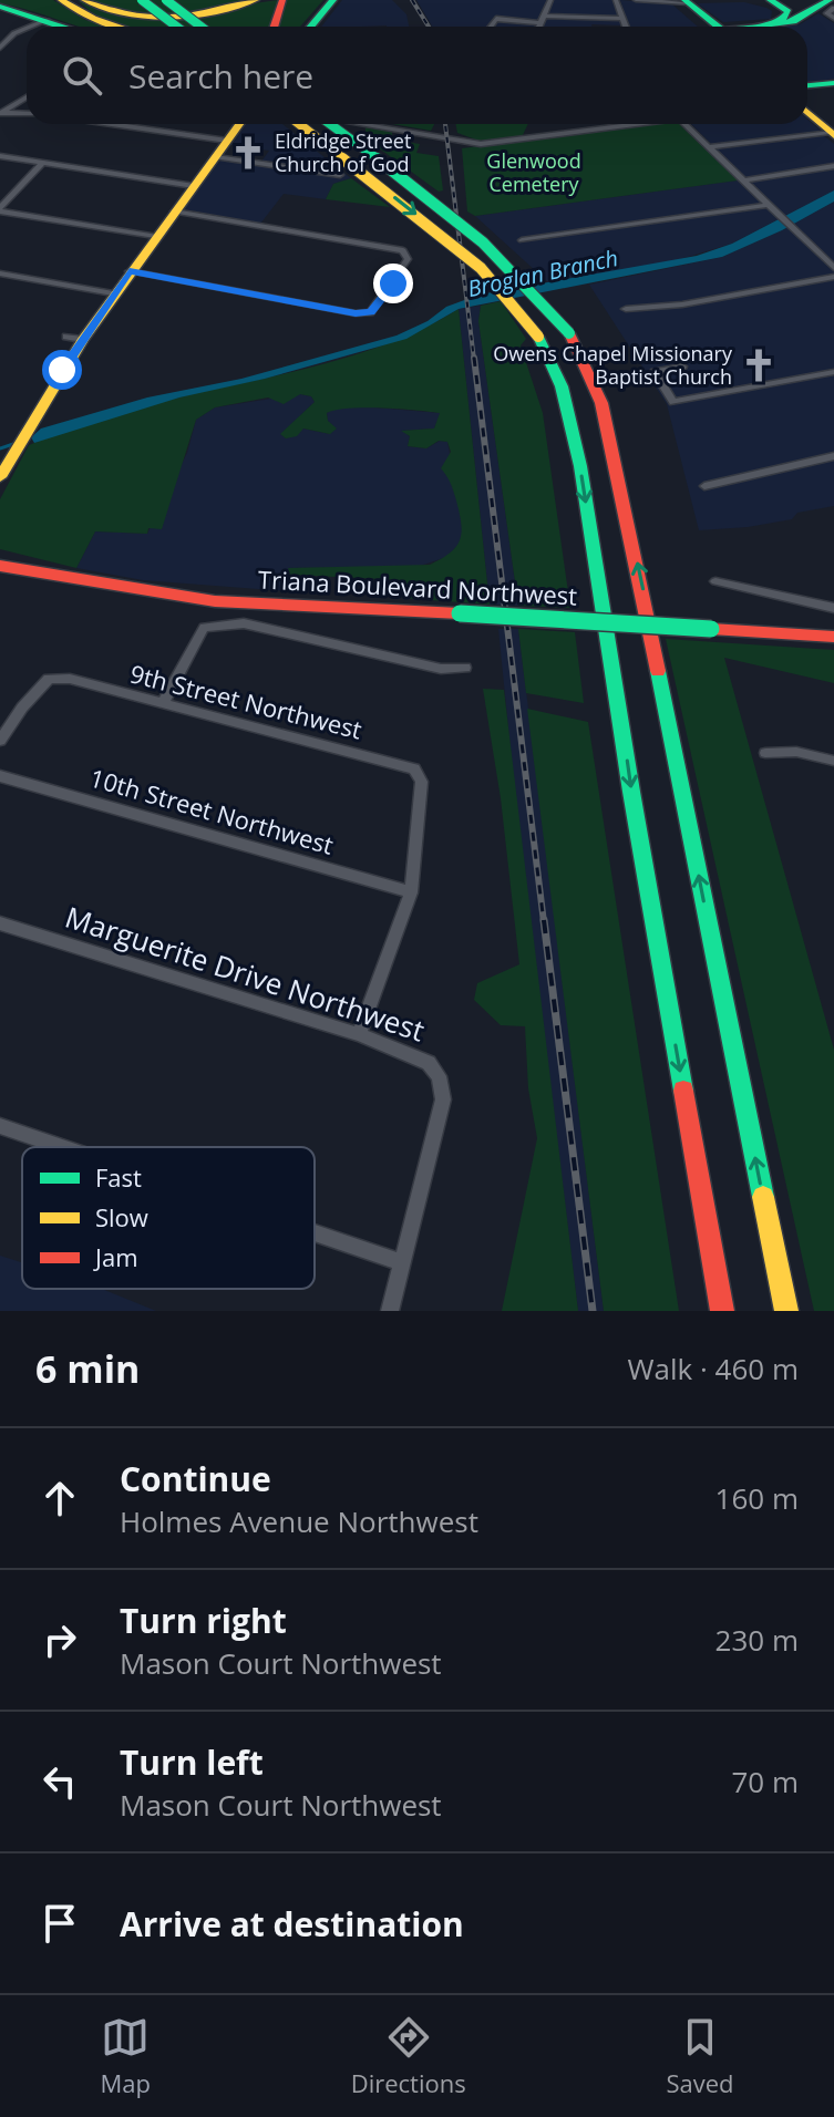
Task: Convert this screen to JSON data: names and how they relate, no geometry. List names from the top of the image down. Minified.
{"streets":{"main road":["Triana Boulevard Northwest"],"street":["9th Street Northwest","10th Street Northwest","Marguerite Drive Northwest"]},"crossings":[["9th Street Northwest","10th Street Northwest"]],"water":["Broglan Branch"],"parks":["Glenwood Cemetery"],"places":{"church":["Eldridge Street Church of God","Owens Chapel Missionary Baptist Church"]},"legend":["Fast","Slow","Jam"],"page":{"search":"Search here","heading":["6 min","Walk · 460 m"],"list":[["Continue","Holmes Avenue Northwest","160 m"],["Turn right","Mason Court Northwest","230 m"],["Turn left","Mason Court Northwest","70 m"],"Arrive at destination"],"nav":["Map","Directions","Saved"]}}
